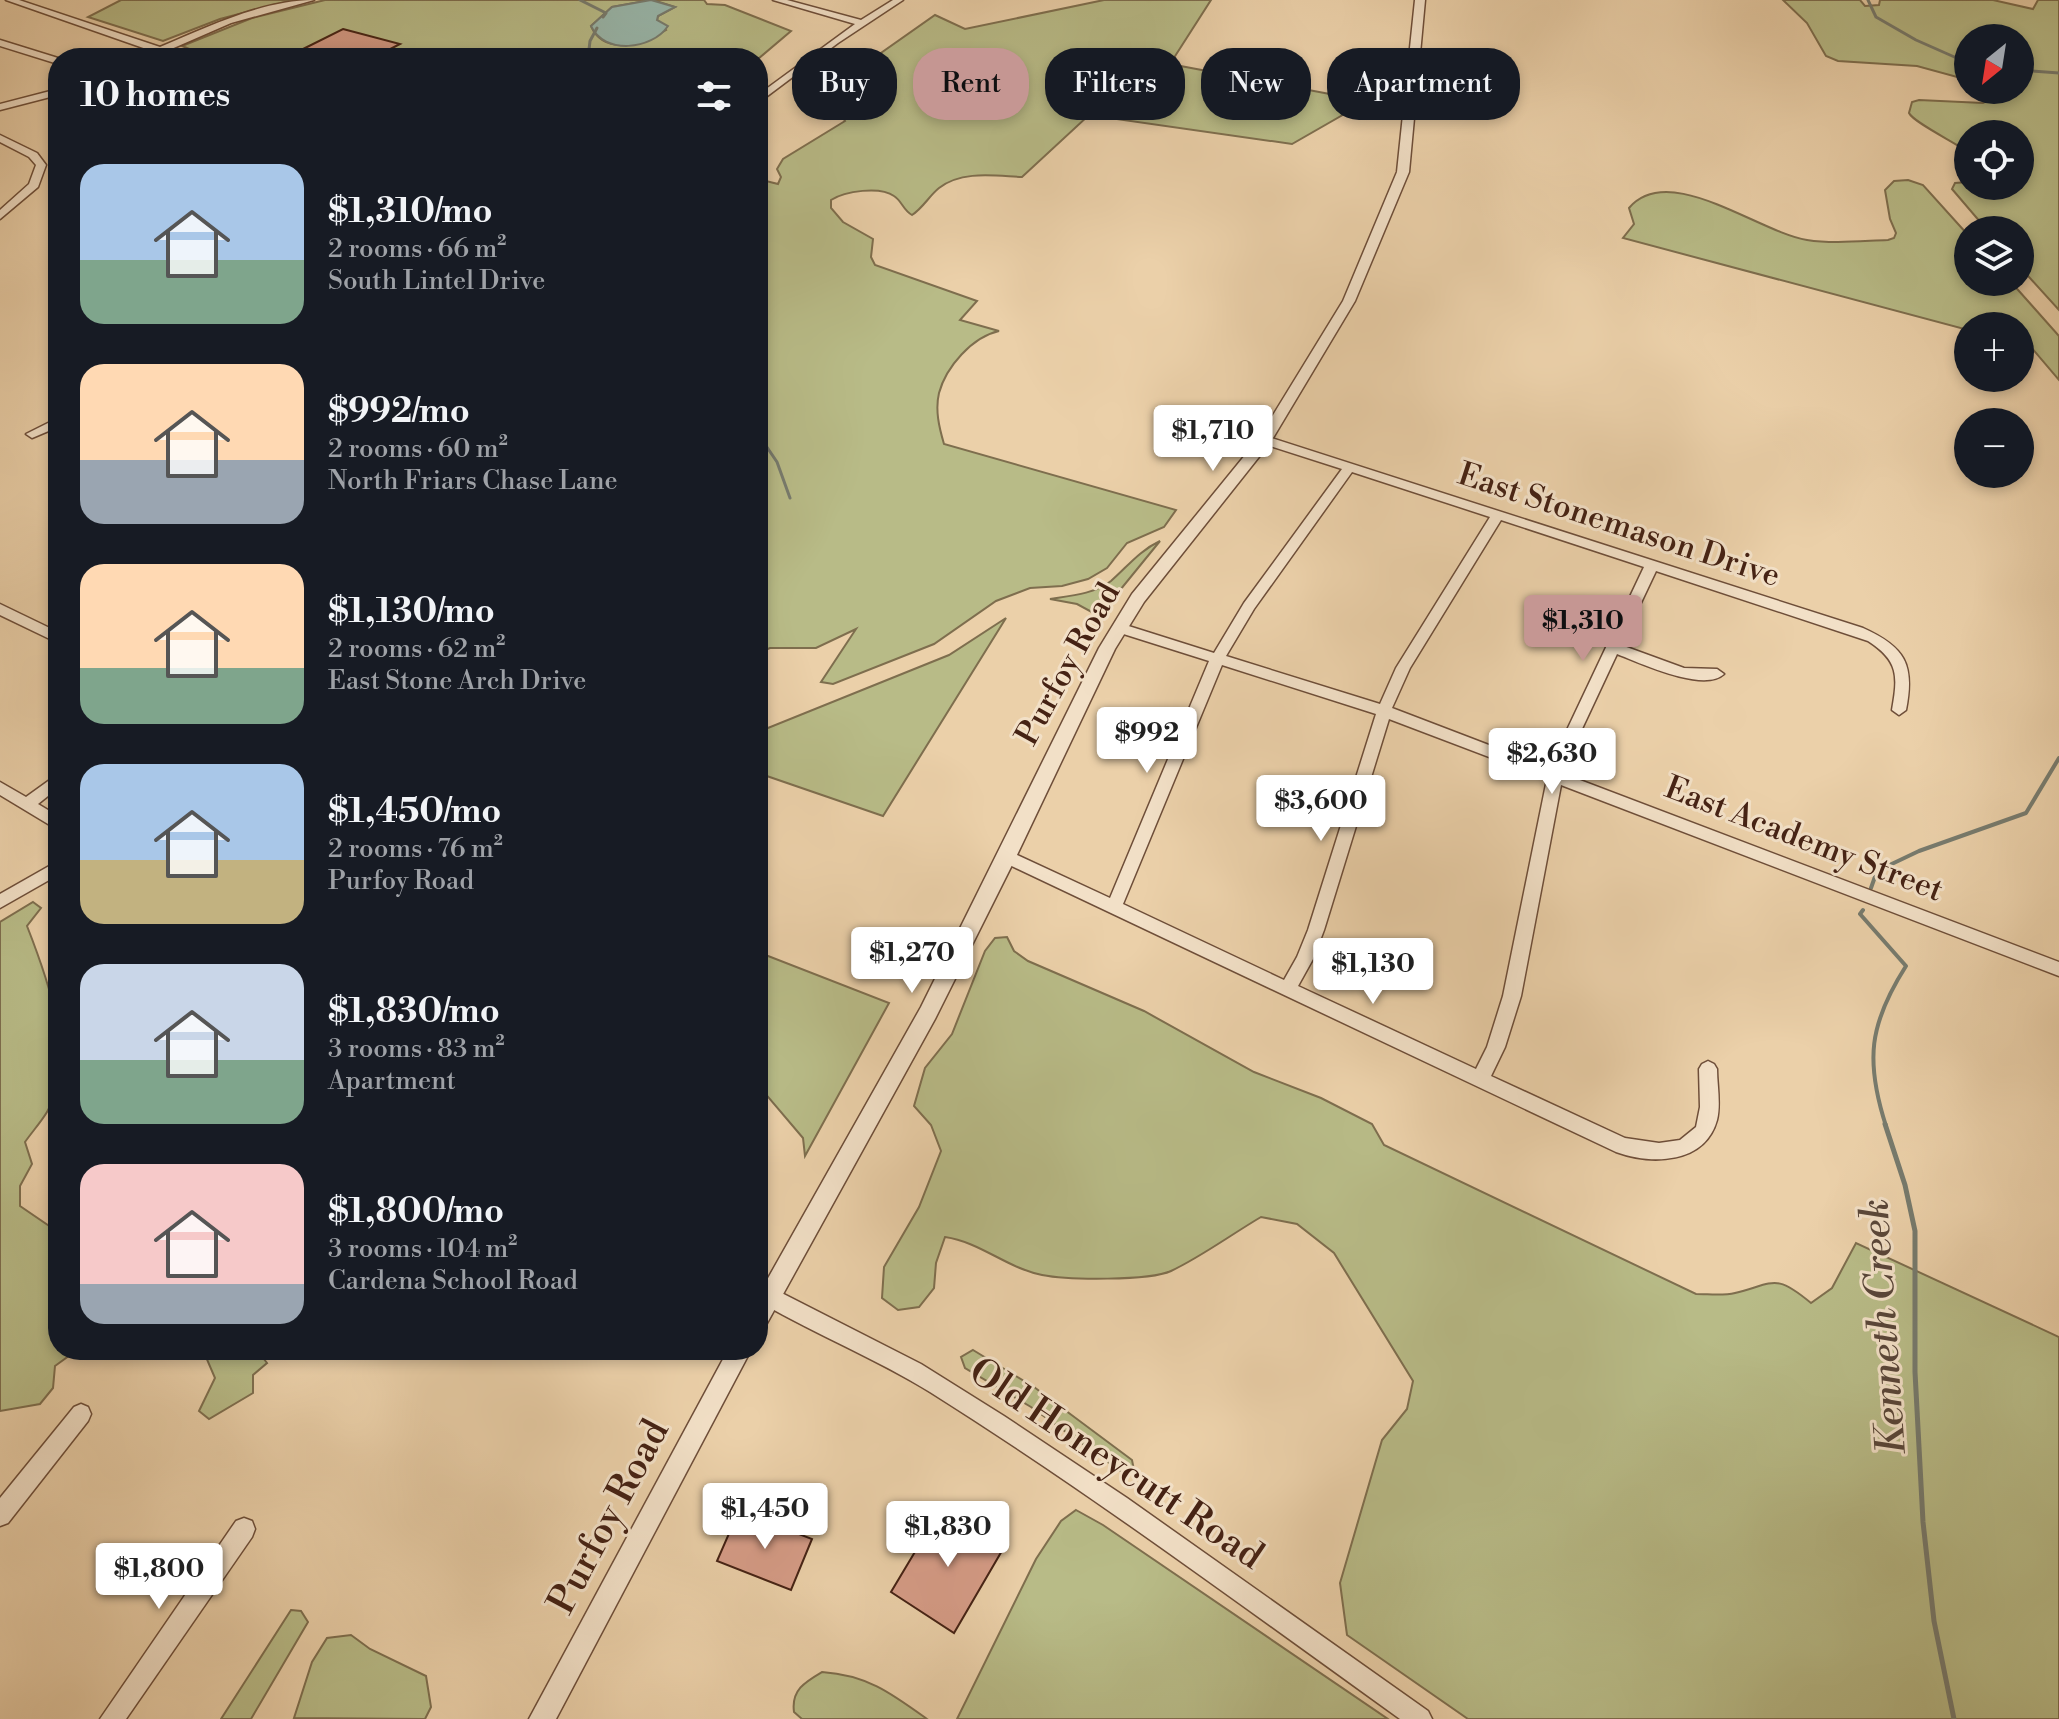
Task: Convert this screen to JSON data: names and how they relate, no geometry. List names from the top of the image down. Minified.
{"streets":{"street":["East Stonemason Drive","Purfoy Road","East Academy Street","Old Honeycutt Road"]},"crossings":[["East Stonemason Drive","Purfoy Road"],["Purfoy Road","East Academy Street"]],"water":["Kenneth Creek"],"north":"bottom left","page":{"map_buttons":["+","−"],"chip":["Buy","Rent","Filters","New","Apartment"],"heading":"10 homes","list":[{"name":"$1,310/mo","note":"2 rooms · 66 m² · South Lintel Drive"},{"name":"$992/mo","note":"2 rooms · 60 m² · North Friars Chase Lane"},{"name":"$1,130/mo","note":"2 rooms · 62 m² · East Stone Arch Drive"},{"name":"$1,450/mo","note":"2 rooms · 76 m² · Purfoy Road"},{"name":"$1,830/mo","note":"3 rooms · 83 m² · Apartment"},{"name":"$1,800/mo","note":"3 rooms · 104 m² · Cardena School Road"}],"price":["$1,710","$1,310","$992","$2,630","$3,600","$1,270","$1,130","$1,450","$1,830","$1,800"]}}
